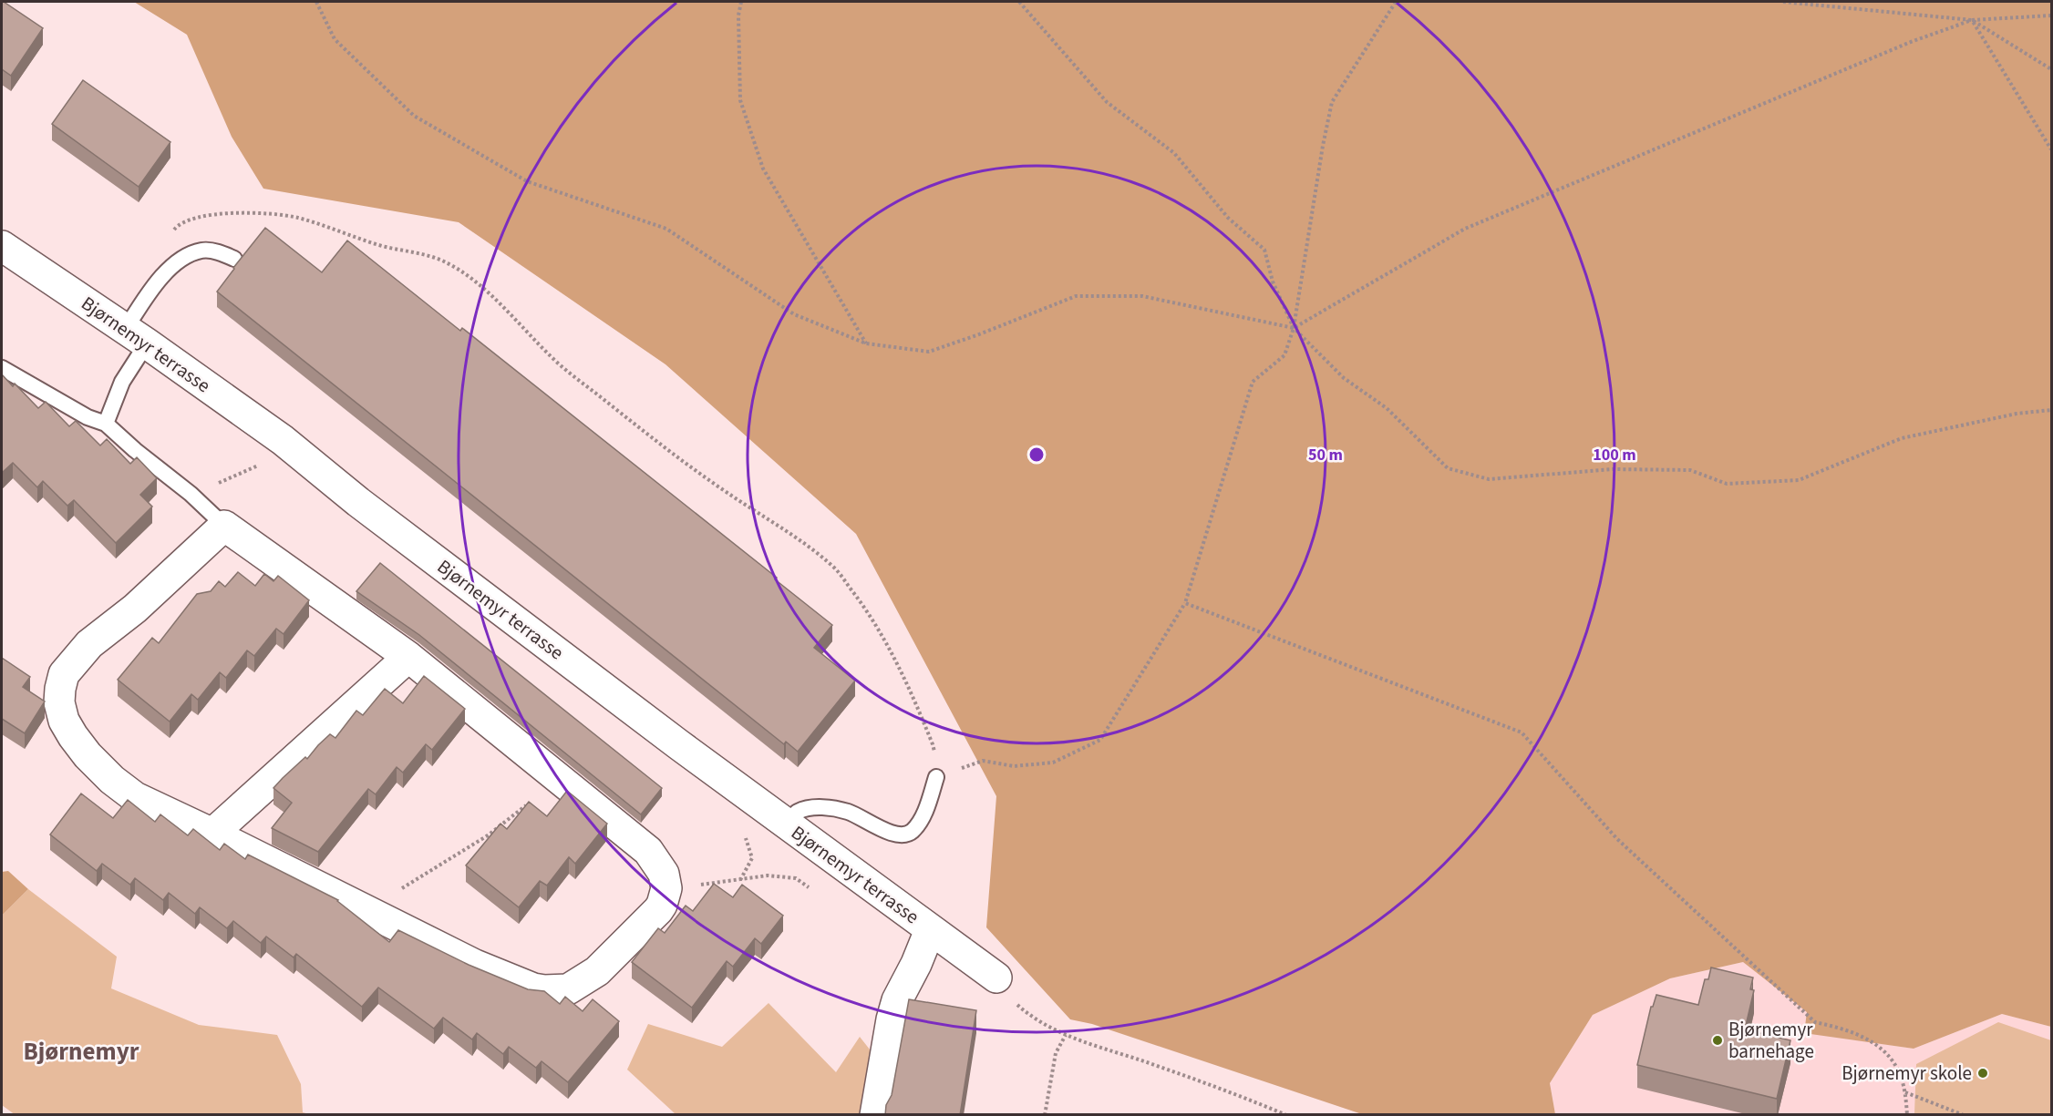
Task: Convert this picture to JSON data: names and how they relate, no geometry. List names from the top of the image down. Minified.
{"streets":{"street":["Bjørnemyr terrasse"]},"districts":["Bjørnemyr"],"places":["Bjørnemyr barnehage","Bjørnemyr skole"],"rings":["50 m","100 m"]}
